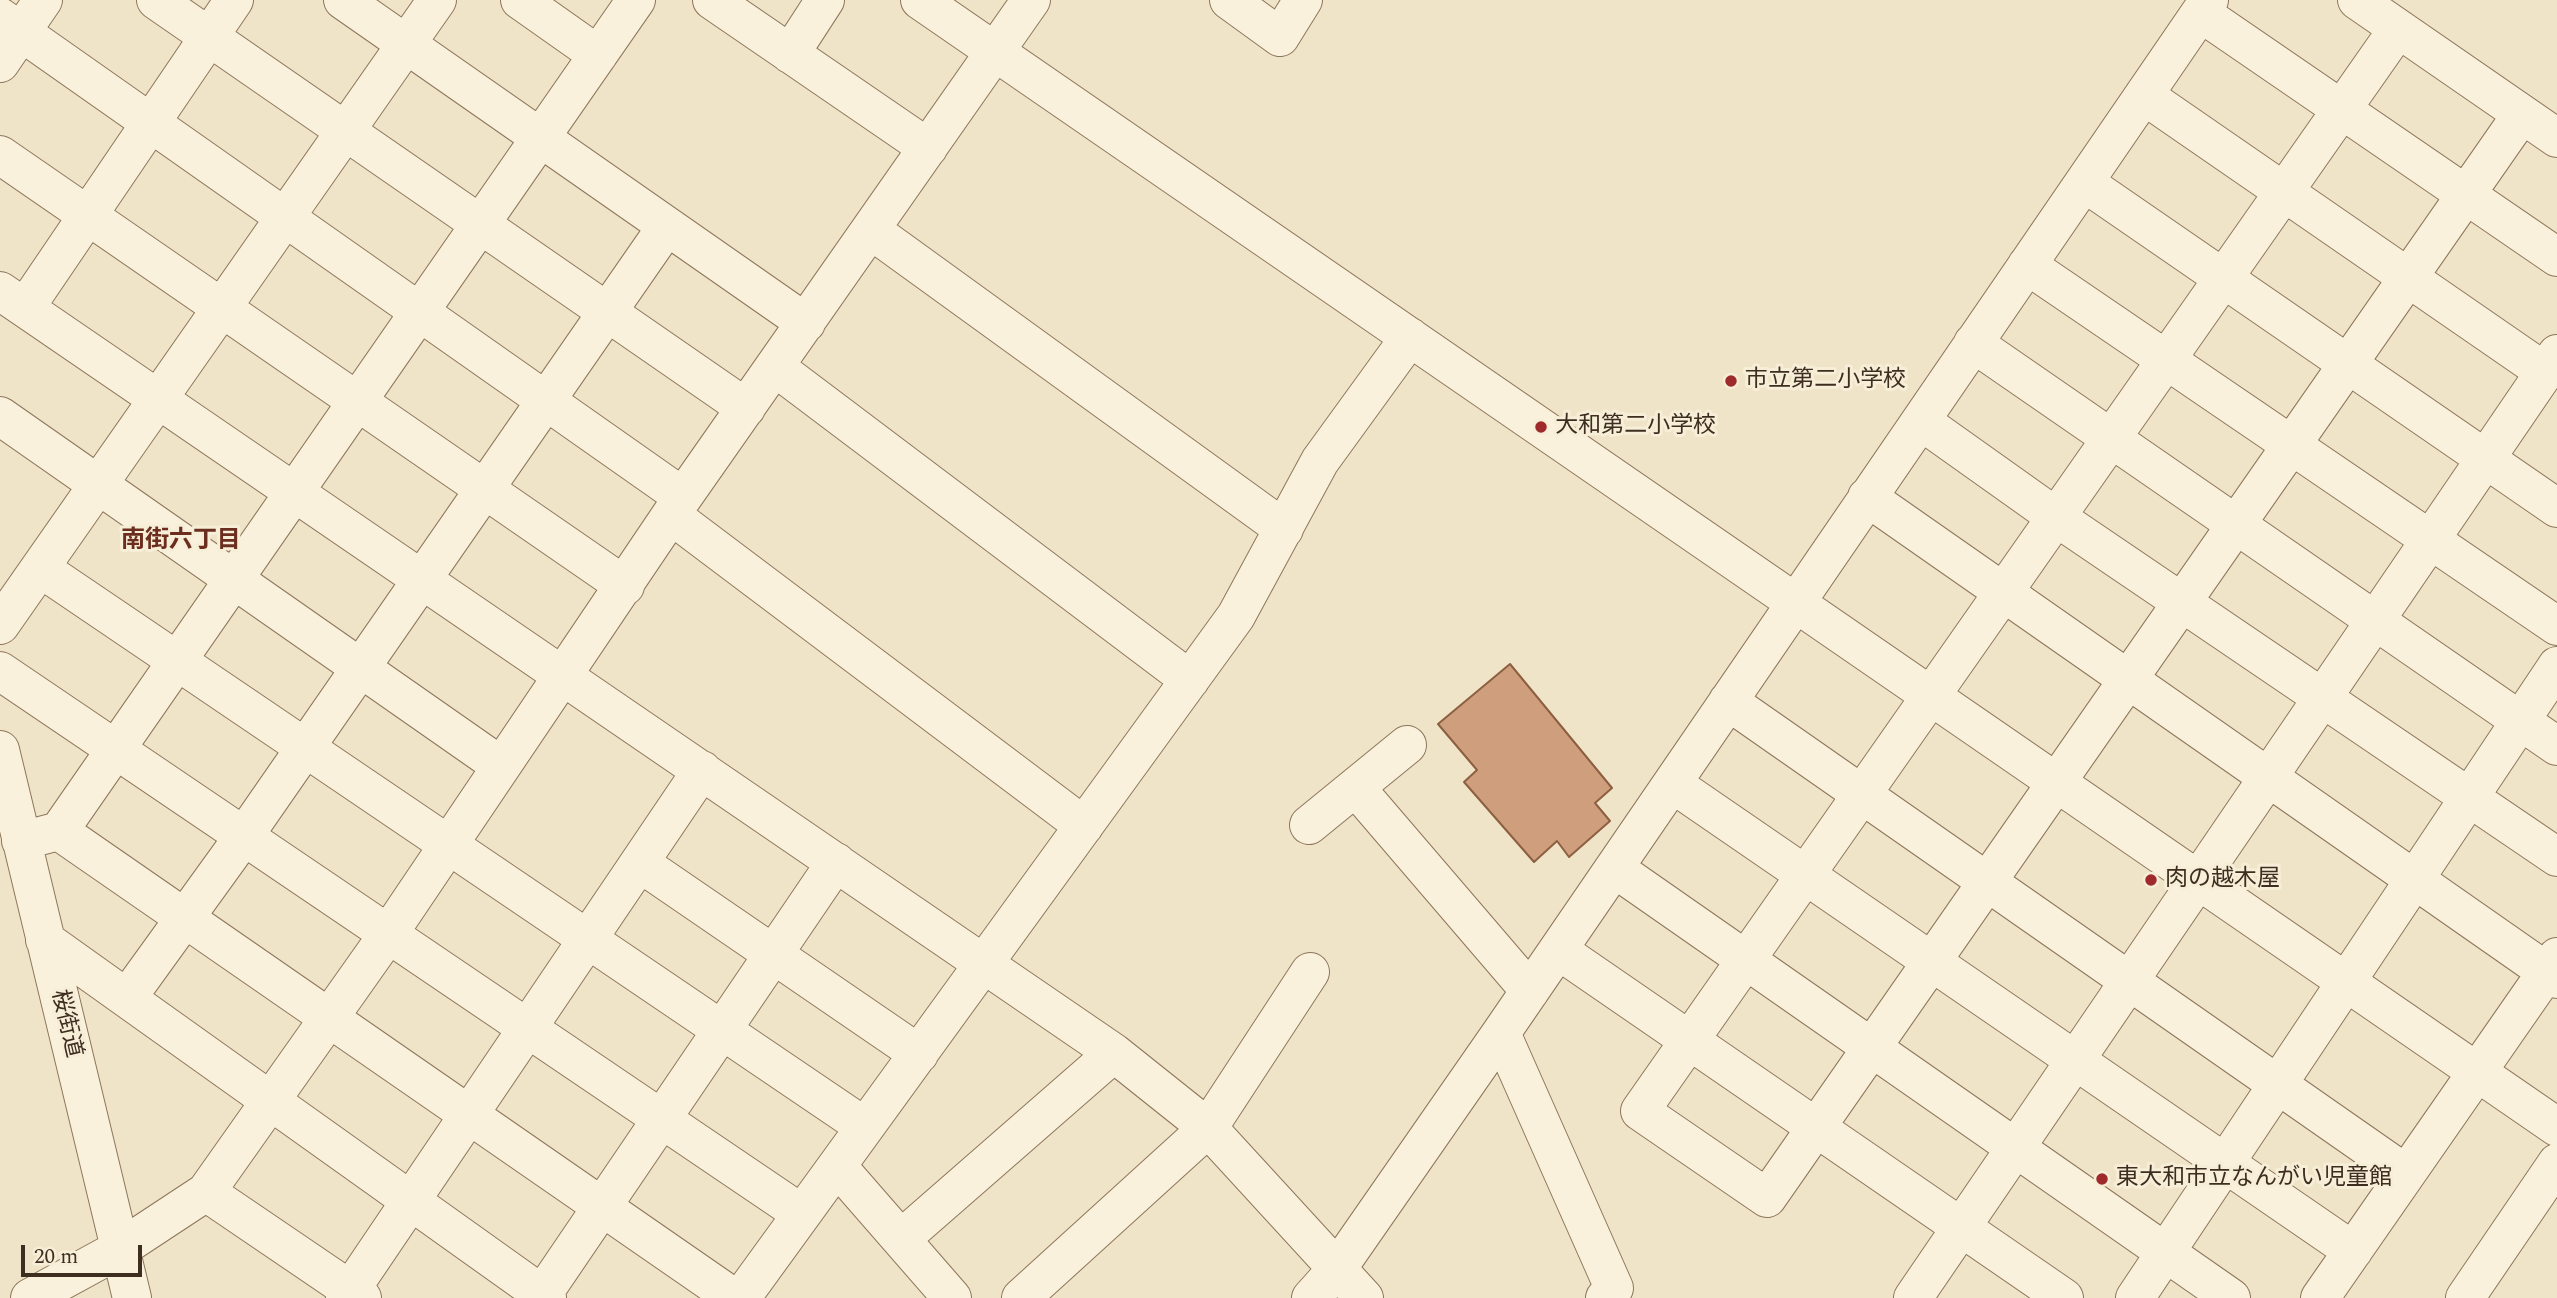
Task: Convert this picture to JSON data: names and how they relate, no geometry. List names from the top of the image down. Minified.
{"streets":{"street":["桜街道"]},"districts":["南街六丁目"],"places":["市立第二小学校","大和第二小学校","肉の越木屋","東大和市立なんがい児童館"],"scale_bar":"20 m"}
